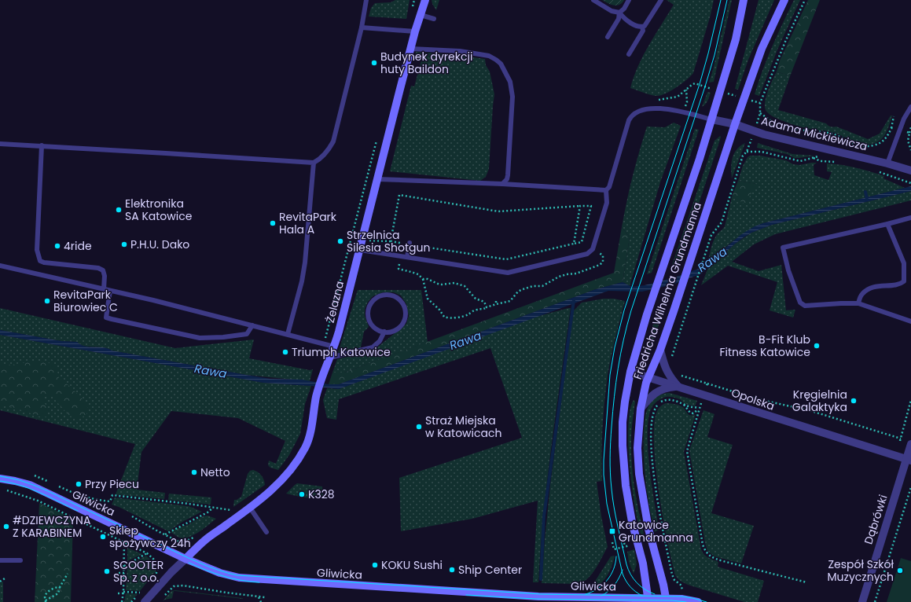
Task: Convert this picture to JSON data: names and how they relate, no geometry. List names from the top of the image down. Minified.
{"streets":{"street":["Adama Mickiewicza","Friedricha Wilhelma Grundmanna","Żelazna","Opolska","Gliwicka","Dąbrówki"]},"crossings":[["Adama Mickiewicza","Friedricha Wilhelma Grundmanna"],["Friedricha Wilhelma Grundmanna","Opolska"],["Friedricha Wilhelma Grundmanna","Gliwicka"],["Żelazna","Gliwicka"],["Opolska","Dąbrówki"]],"water":["Rawa"],"places":{"other":["Budynek dyrekcji huty Baildon","Elektronika SA Katowice","RevitaPark Hala A","Strzelnica Silesia Shotgun","P.H.U. Dako","4ride","RevitaPark Biurowiec C","B-Fit Klub Fitness Katowice","Triumph Katowice","Kręgielnia Galaktyka","Straż Miejska w Katowicach","Netto","Przy Piecu","K328","#DZIEWCZYNA Z KARABINEM","Sklep spożywczy 24h","KOKU Sushi","Ship Center","Zespół Szkół Muzycznych","SCOOTER Sp. z o.o."],"transit":["Katowice Grundmanna"]}}
